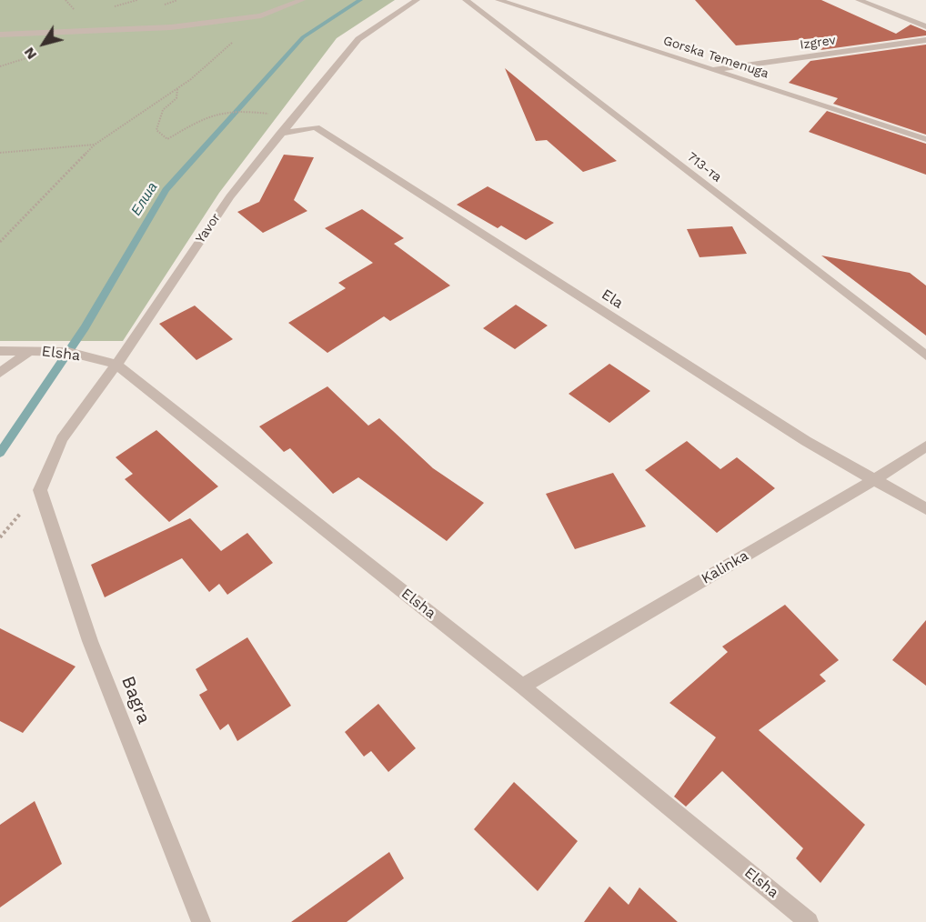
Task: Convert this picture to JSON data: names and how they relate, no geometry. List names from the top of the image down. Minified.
{"streets":{"street":["Izgrev","Gorska Temenuga","713-та","Yavor","Ela","Elsha","Kalinka","Bagra"]},"crossings":[["Izgrev","Gorska Temenuga"],["Yavor","Ela"],["Yavor","Elsha"],["Yavor","Bagra"],["Ela","Kalinka"],["Elsha","Kalinka"]],"water":["Елша"],"north":"bottom left"}
